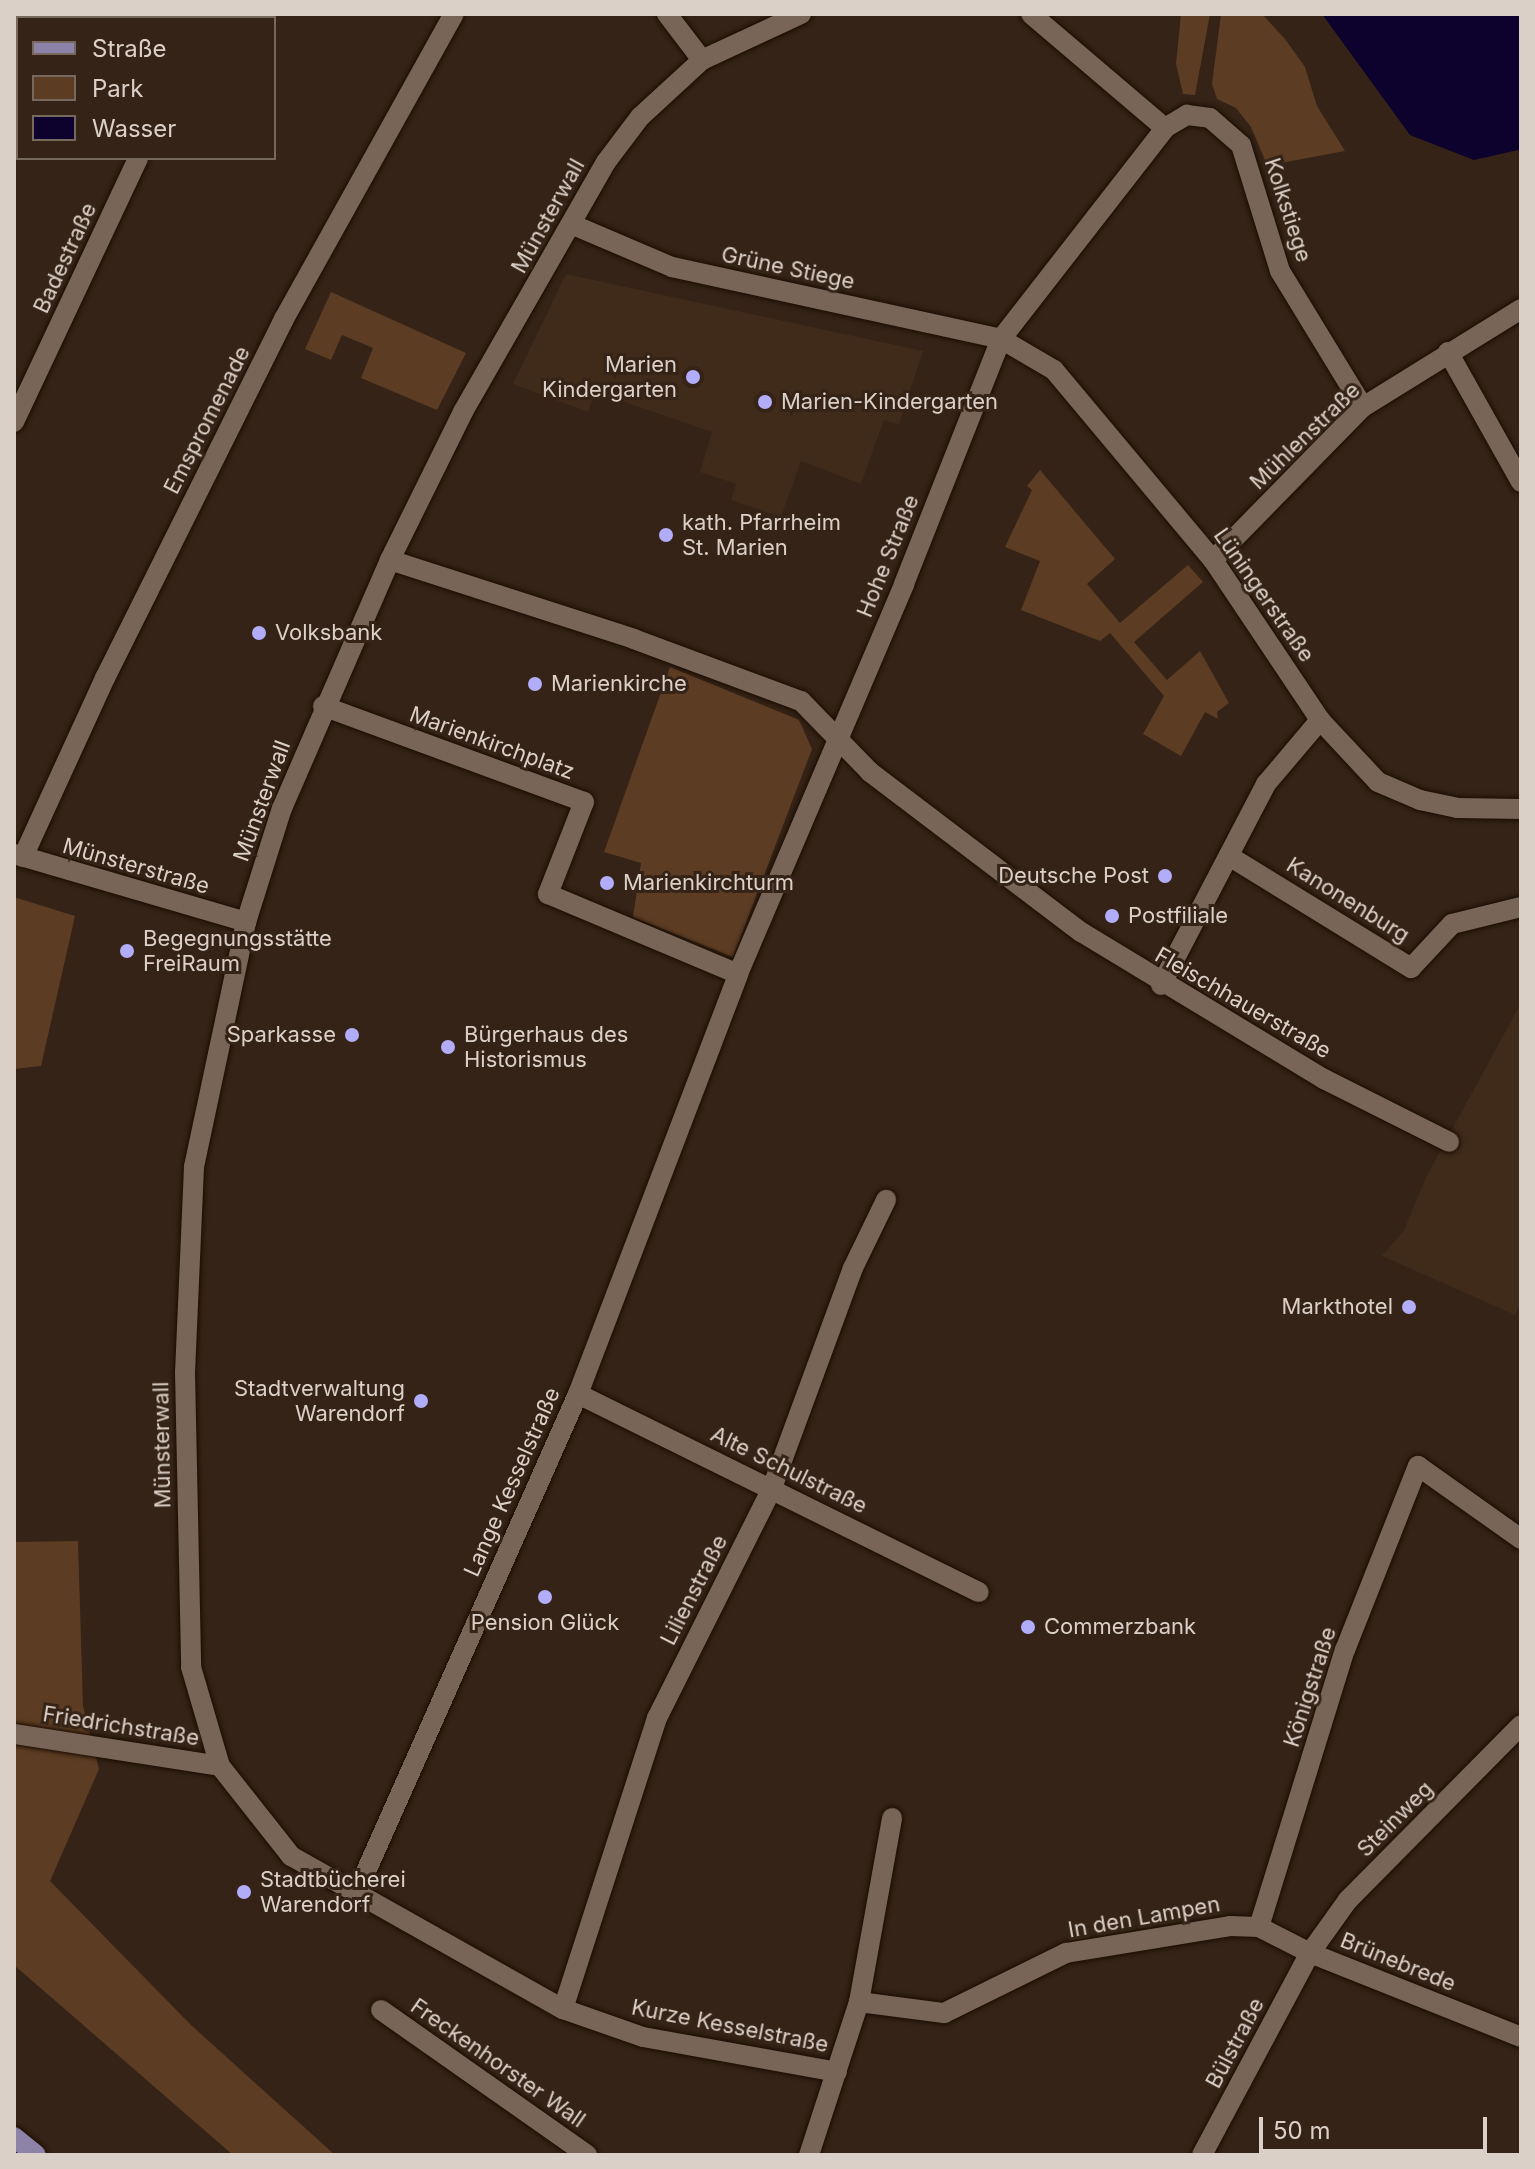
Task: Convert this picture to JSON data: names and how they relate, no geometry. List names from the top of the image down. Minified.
{"streets":{"street":["Kolkstiege","Münsterwall","Badestraße","Grüne Stiege","Emspromenade","Mühlenstraße","Hohe Straße","Lüningerstraße","Marienkirchplatz","Münsterstraße","Kanonenburg","Fleischhauerstraße","Alte Schulstraße","Lange Kesselstraße","Lilienstraße","Königstraße","Friedrichstraße","Steinweg","In den Lampen","Brünebrede","Kurze Kesselstraße","Bülstraße","Freckenhorster Wall"]},"crossings":[["Kolkstiege","Mühlenstraße"],["Kolkstiege","Hohe Straße"],["Münsterwall","Grüne Stiege"],["Münsterwall","Marienkirchplatz"],["Münsterwall","Münsterstraße"],["Münsterwall","Friedrichstraße"],["Münsterwall","Kurze Kesselstraße"],["Grüne Stiege","Hohe Straße"],["Grüne Stiege","Lüningerstraße"],["Emspromenade","Münsterstraße"],["Mühlenstraße","Lüningerstraße"],["Hohe Straße","Lüningerstraße"],["Hohe Straße","Marienkirchplatz"],["Hohe Straße","Fleischhauerstraße"],["Hohe Straße","Lange Kesselstraße"],["Alte Schulstraße","Lange Kesselstraße"],["Alte Schulstraße","Lilienstraße"],["Lange Kesselstraße","Kurze Kesselstraße"],["Lilienstraße","Kurze Kesselstraße"],["Königstraße","In den Lampen"],["Königstraße","Brünebrede"],["Friedrichstraße","Kurze Kesselstraße"],["Steinweg","Brünebrede"],["Steinweg","Bülstraße"],["In den Lampen","Brünebrede"],["Brünebrede","Bülstraße"]],"places":["Marien Kindergarten","Marien-Kindergarten","kath. Pfarrheim St. Marien","Volksbank","Marienkirche","Deutsche Post","Marienkirchturm","Postfiliale","Begegnungsstätte FreiRaum","Sparkasse","Bürgerhaus des Historismus","Markthotel","Stadtverwaltung Warendorf","Pension Glück","Commerzbank","Stadtbücherei Warendorf"],"legend":["Straße","Park","Wasser"],"scale_bar":"50 m"}
